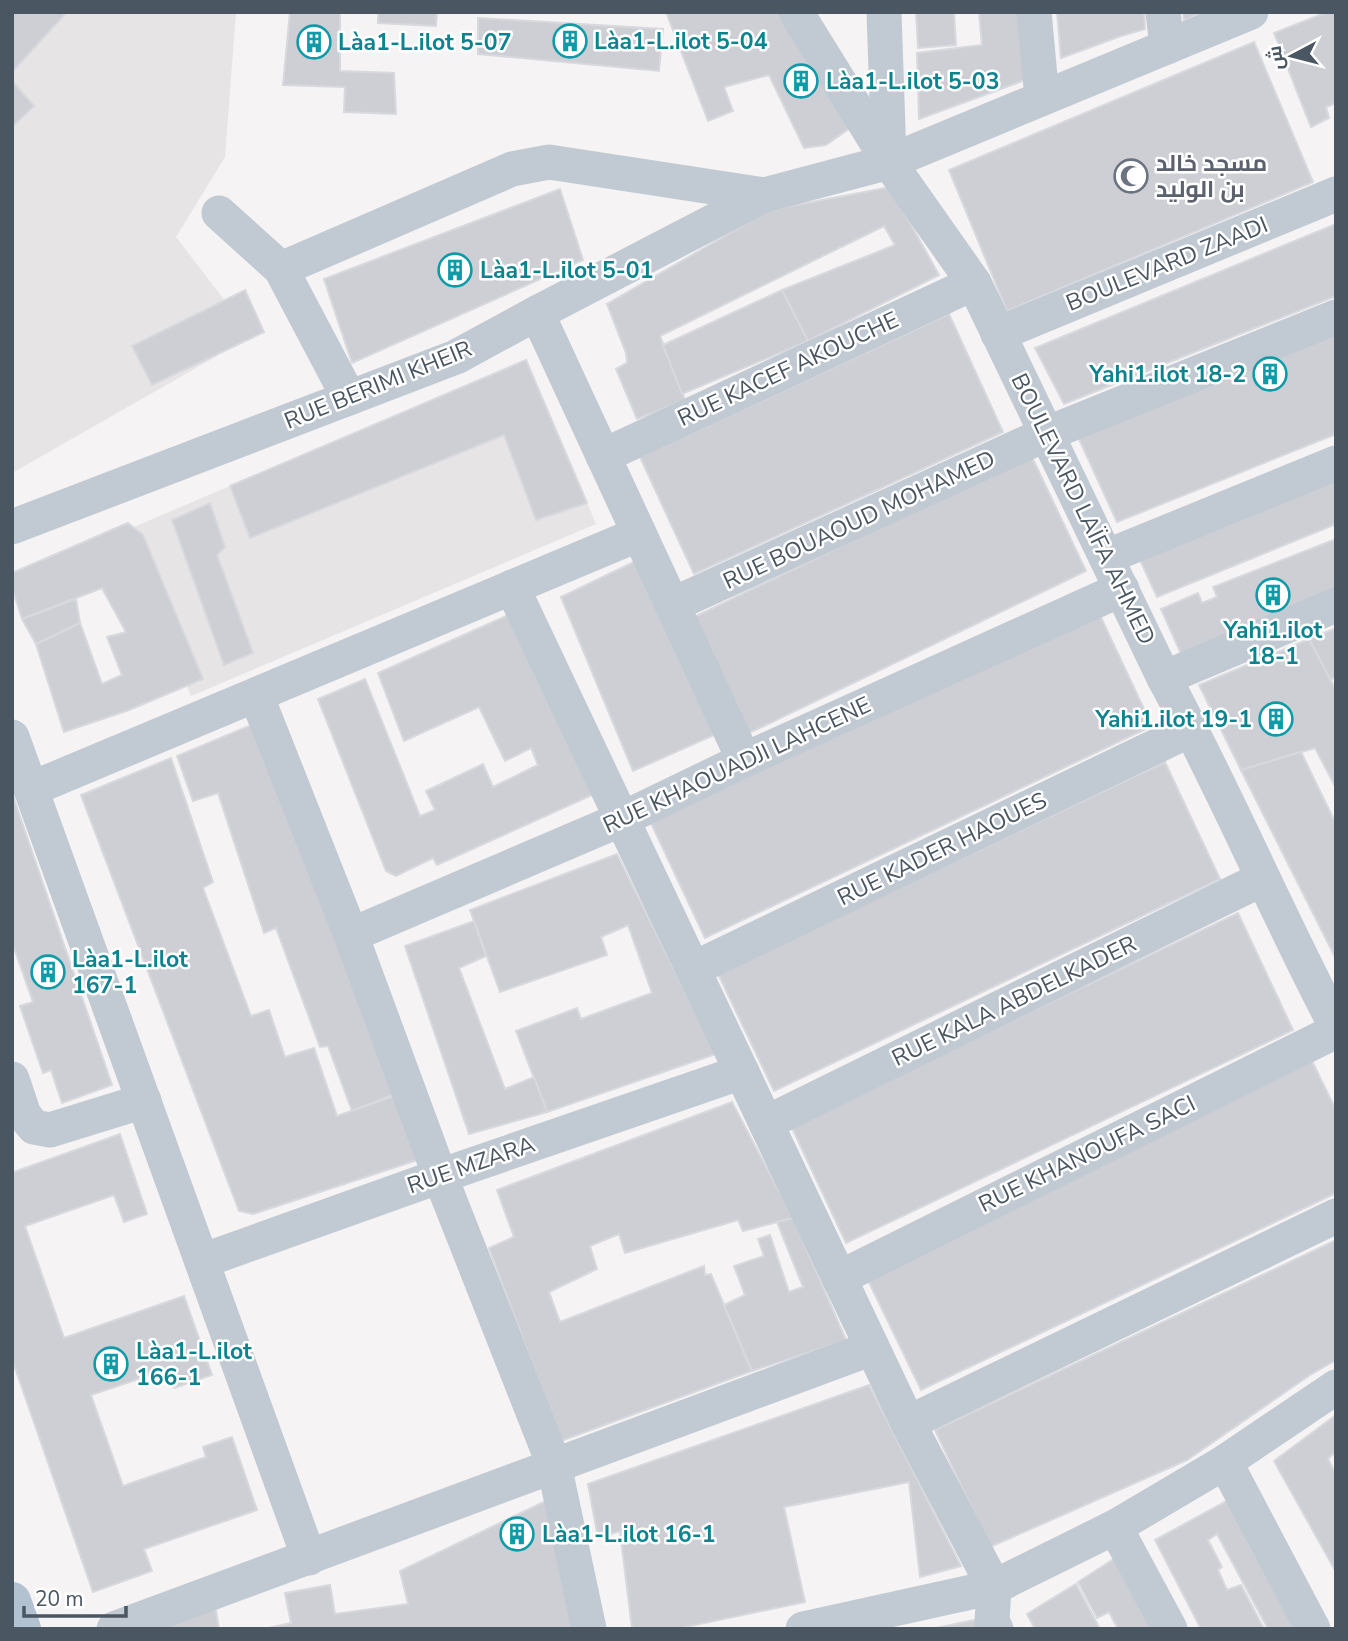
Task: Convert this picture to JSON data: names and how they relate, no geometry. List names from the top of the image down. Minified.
{"streets":{"street":["BOULEVARD ZAADI","RUE KACEF AKOUCHE","RUE BERIMI KHEIR","BOULEVARD LAÏFA AHMED","RUE BOUAOUD MOHAMED","RUE KHAOUADJI LAHCENE","RUE KADER HAOUES","RUE KALA ABDELKADER","RUE KHANOUFA SACI","RUE MZARA"]},"crossings":[["BOULEVARD ZAADI","BOULEVARD LAÏFA AHMED"],["RUE KACEF AKOUCHE","BOULEVARD LAÏFA AHMED"],["RUE BERIMI KHEIR","BOULEVARD LAÏFA AHMED"],["BOULEVARD LAÏFA AHMED","RUE BOUAOUD MOHAMED"],["BOULEVARD LAÏFA AHMED","RUE KHAOUADJI LAHCENE"],["BOULEVARD LAÏFA AHMED","RUE KADER HAOUES"],["BOULEVARD LAÏFA AHMED","RUE KALA ABDELKADER"],["BOULEVARD LAÏFA AHMED","RUE KHANOUFA SACI"]],"places":{"building":["Làa1-L.ilot 5-04","Làa1-L.ilot 5-07","Làa1-L.ilot 5-03","Làa1-L.ilot 5-01","Yahi1.ilot 18-2","Yahi1.ilot 18-1","Yahi1.ilot 19-1","Làa1-L.ilot 167-1","Làa1-L.ilot 166-1","Làa1-L.ilot 16-1"],"mosque":["مسجد خالد بن الوليد"]},"scale_bar":"20 m","north":"left"}
